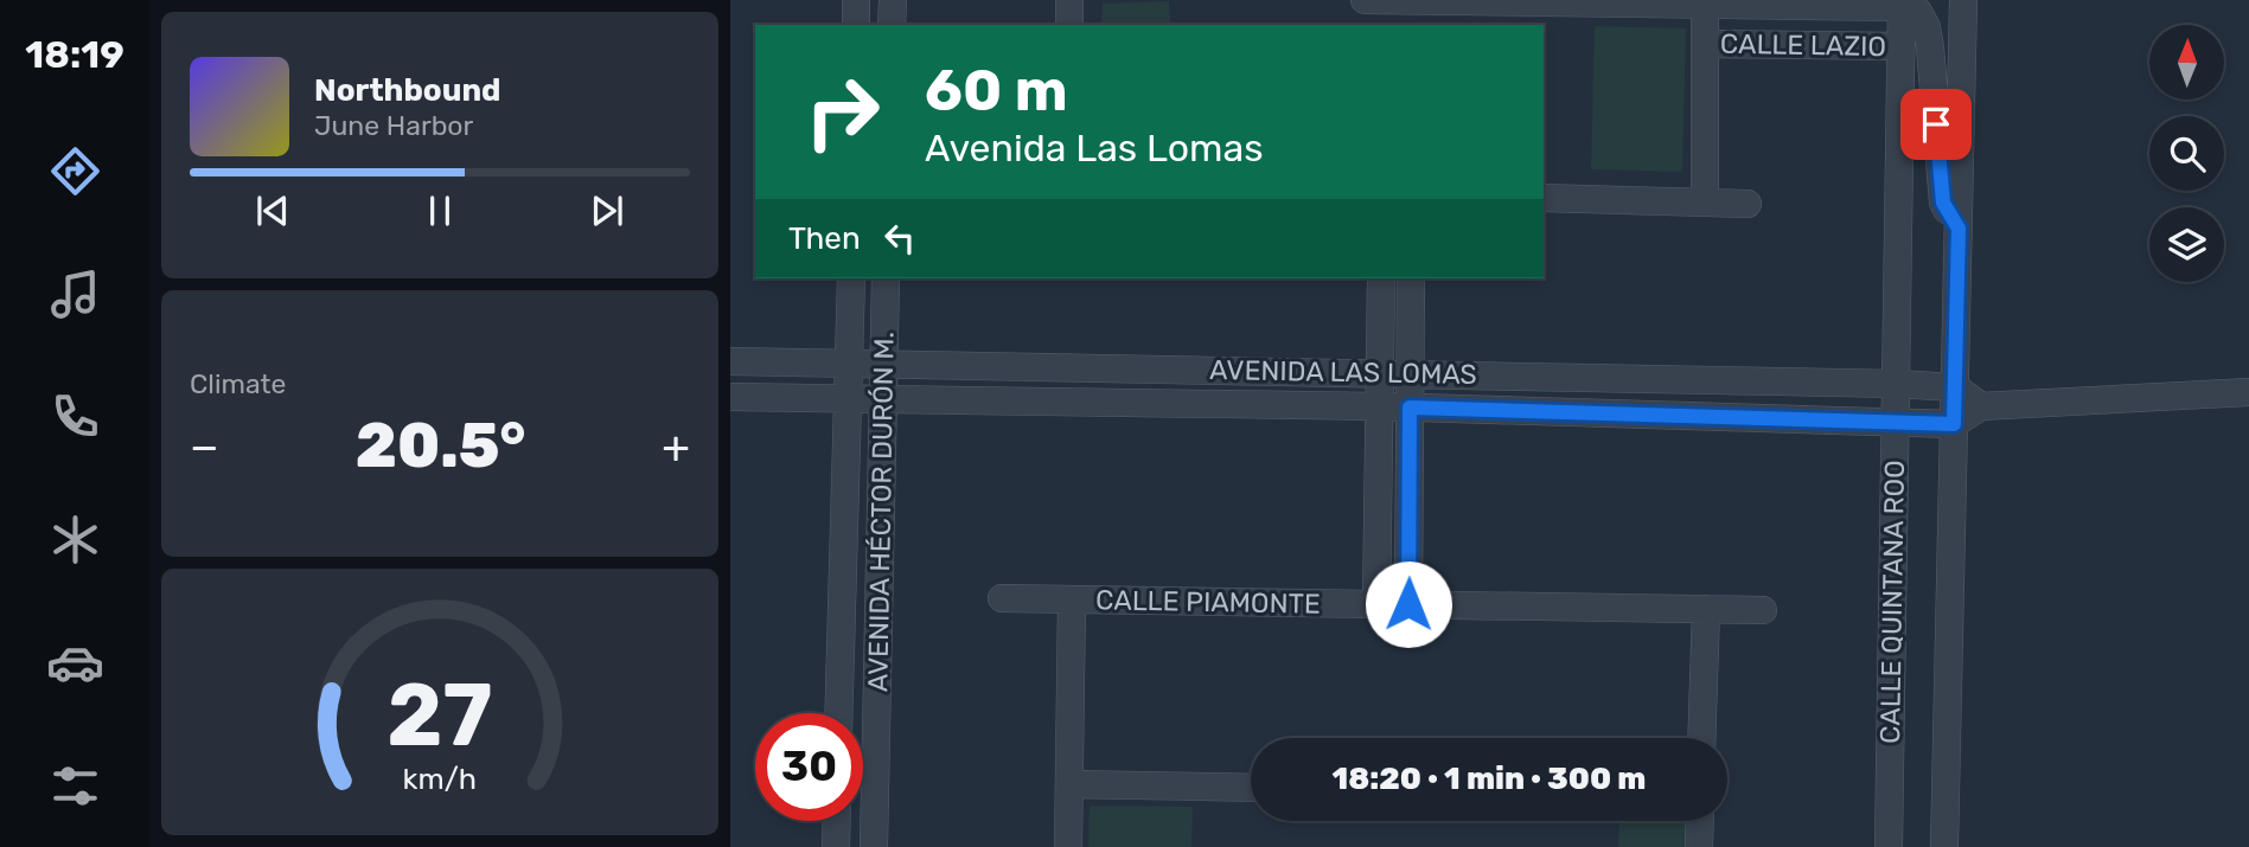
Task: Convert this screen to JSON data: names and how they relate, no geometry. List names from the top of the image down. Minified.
{"streets":{"street":["CALLE LAZIO","AVENIDA LAS LOMAS","AVENIDA HÉCTOR DURÓN M.","CALLE PIAMONTE","CALLE QUINTANA ROO"]},"crossings":[["CALLE LAZIO","CALLE QUINTANA ROO"],["AVENIDA LAS LOMAS","AVENIDA HÉCTOR DURÓN M."],["AVENIDA LAS LOMAS","CALLE QUINTANA ROO"]],"north":"top","page":{"tabs":"18:19","turn":["60 m","Avenida Las Lomas"],"song":["Northbound","June Harbor"],"then":"Then","tile":"Climate","heat":["−","20.5°","+"],"limit":"30","trip":"18:20 · 1 min · 300 m","gauge":["27","km/h"]}}
